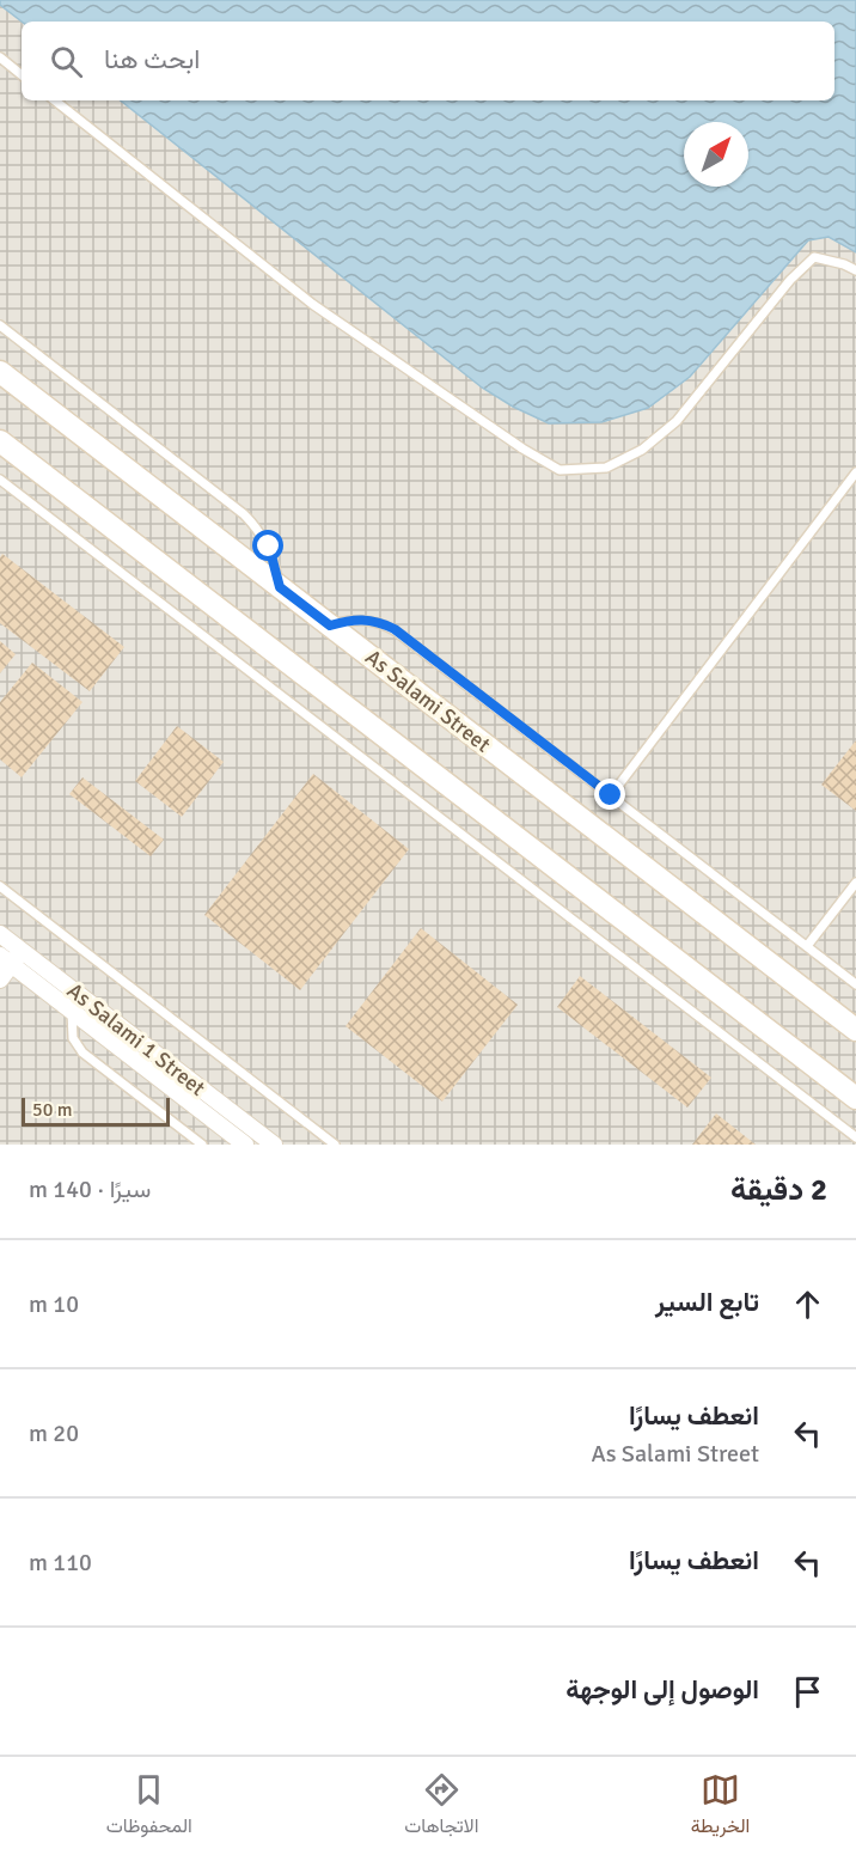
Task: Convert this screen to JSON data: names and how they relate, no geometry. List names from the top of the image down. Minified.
{"streets":{"street":["As Salami Street","As Salami 1 Street"]},"scale_bar":"50 m","north":"top right","page":{"search":"ابحث هنا","scale":"50 m","heading":["2 دقيقة","سيرًا · 140 m"],"list":[["تابع السير","10 m"],["انعطف يسارًا","As Salami Street","20 m"],["انعطف يسارًا","110 m"],"الوصول إلى الوجهة"],"nav":["الخريطة","الاتجاهات","المحفوظات"]}}
